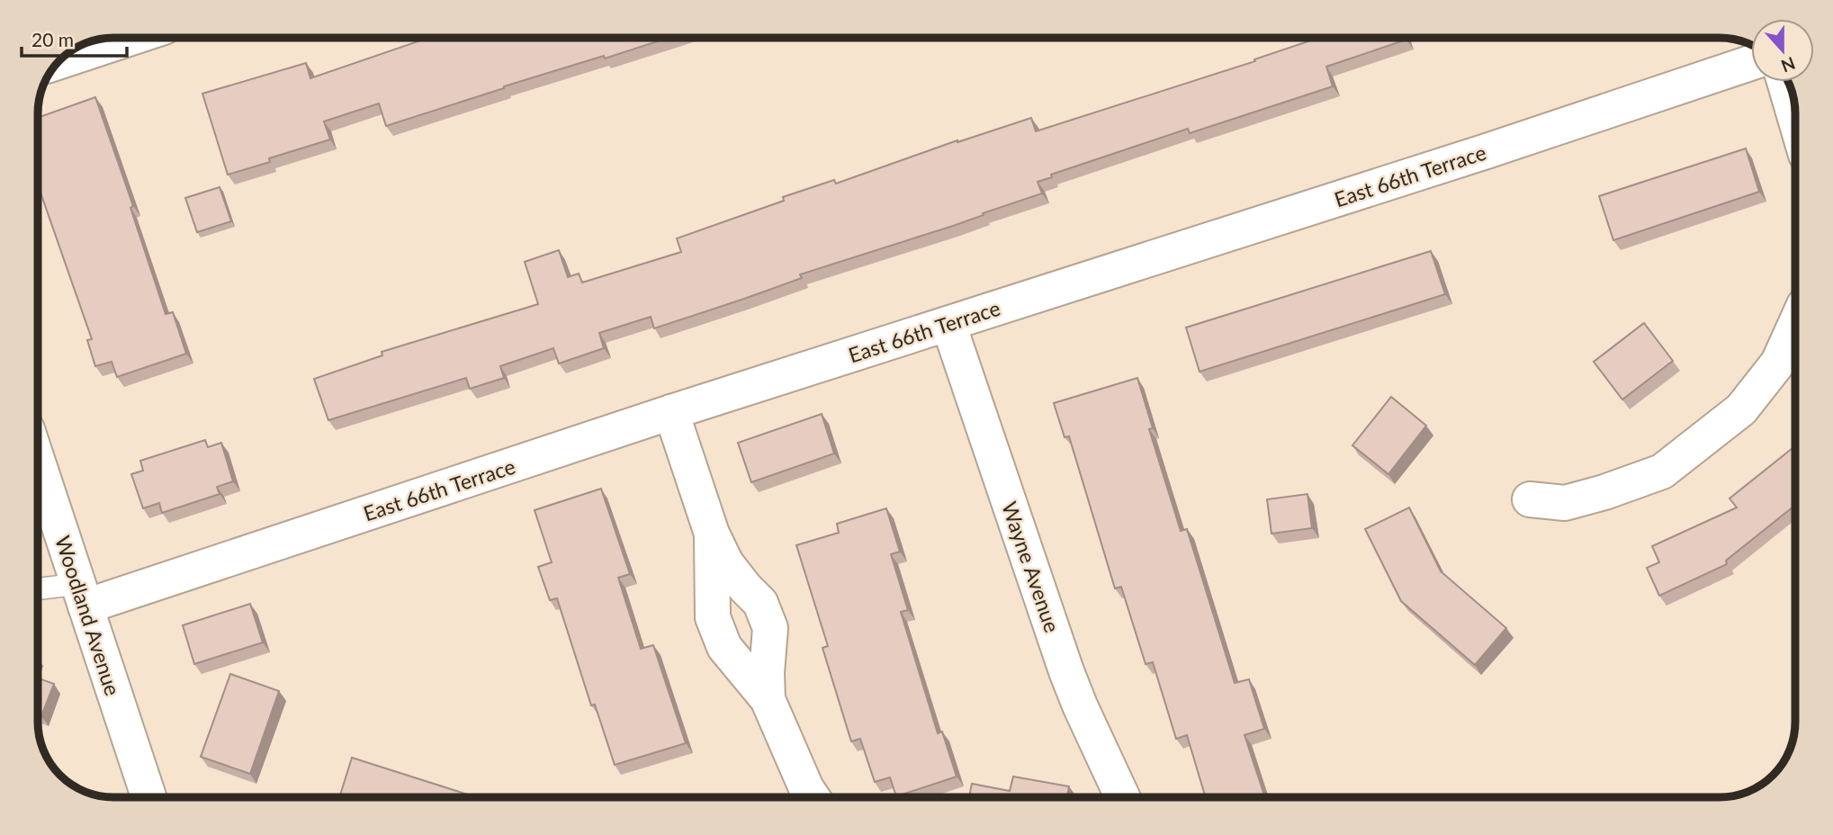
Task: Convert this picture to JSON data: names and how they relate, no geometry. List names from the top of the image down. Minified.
{"streets":{"street":["East 66th Terrace","Wayne Avenue","Woodland Avenue"]},"crossings":[["East 66th Terrace","Wayne Avenue"],["East 66th Terrace","Woodland Avenue"]],"scale_bar":"20 m","north":"bottom"}
